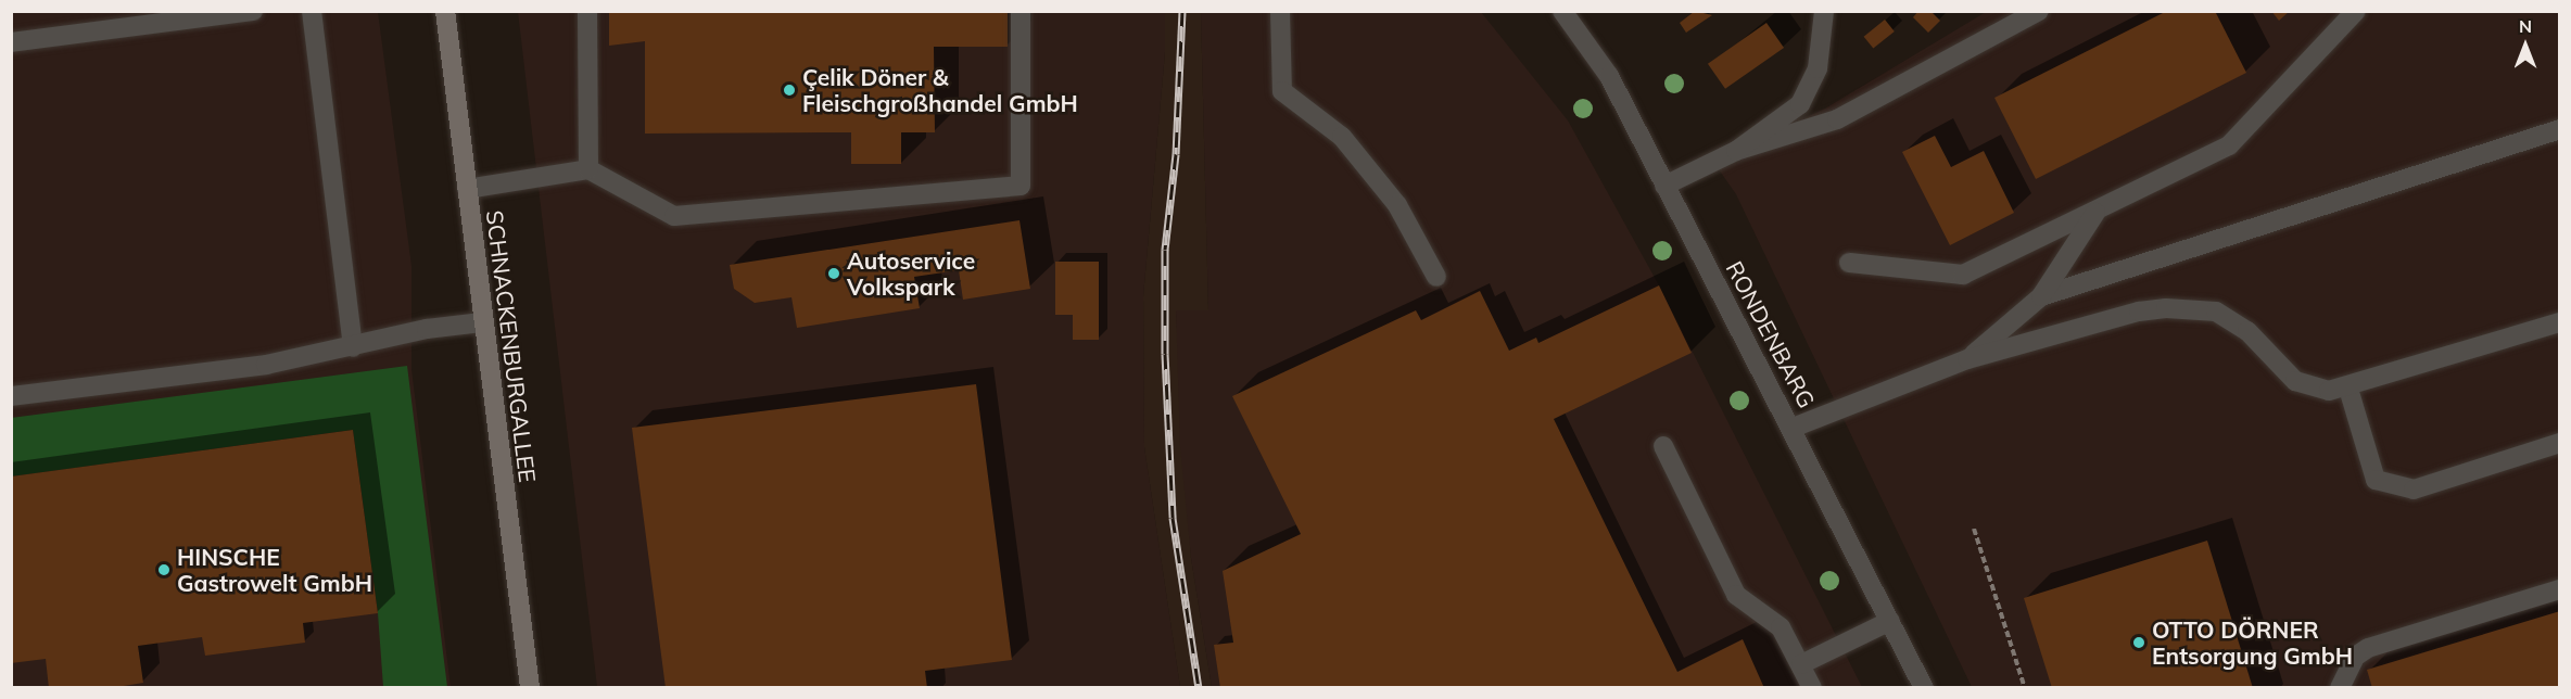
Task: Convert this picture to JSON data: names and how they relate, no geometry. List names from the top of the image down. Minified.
{"streets":{"main road":["SCHNACKENBURGALLEE"],"street":["RONDENBARG"]},"places":["Çelik Döner & Fleischgroßhandel GmbH","Autoservice Volkspark","HINSCHE Gastrowelt GmbH","OTTO DÖRNER Entsorgung GmbH"],"north":"top"}
